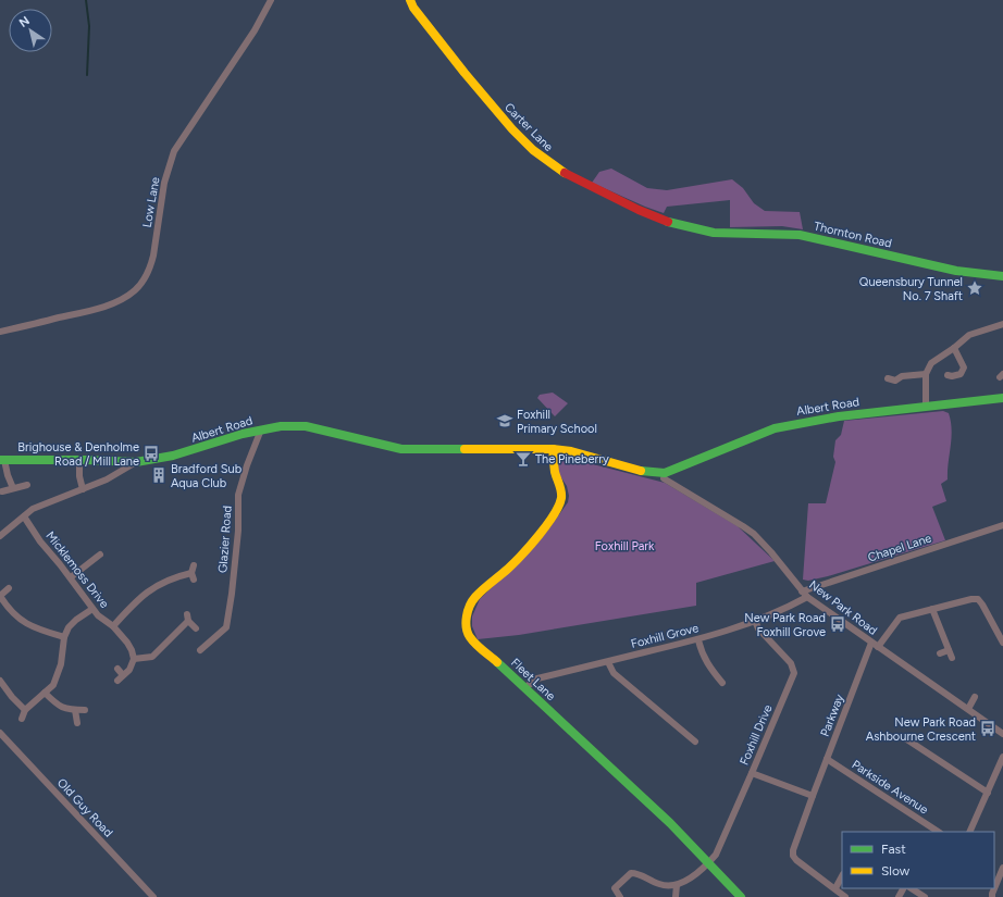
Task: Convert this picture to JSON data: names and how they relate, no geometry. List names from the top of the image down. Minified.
{"streets":{"street":["Carter Lane","Low Lane","Thornton Road","Albert Road","Glazier Road","Chapel Lane","Micklemoss Drive","New Park Road","Foxhill Grove","Fleet Lane","Parkway","Foxhill Drive","Parkside Avenue","Old Guy Road"]},"crossings":[["Carter Lane","Thornton Road"],["Albert Road","Glazier Road"],["Albert Road","New Park Road"],["Albert Road","Fleet Lane"],["Chapel Lane","New Park Road"],["New Park Road","Foxhill Grove"],["New Park Road","Parkway"],["Foxhill Grove","Fleet Lane"],["Foxhill Grove","Foxhill Drive"],["Fleet Lane","Foxhill Drive"],["Parkway","Parkside Avenue"]],"parks":["Foxhill Park"],"places":{"place":["Queensbury Tunnel No. 7 Shaft"],"school or university":["Foxhill Primary School"],"bus stop":["Brighouse & Denholme Road / Mill Lane","New Park Road Foxhill Grove","New Park Road Ashbourne Crescent"],"bar":["The Pineberry"],"building":["Bradford Sub Aqua Club"]},"legend":["Fast","Slow"],"north":"top left"}
